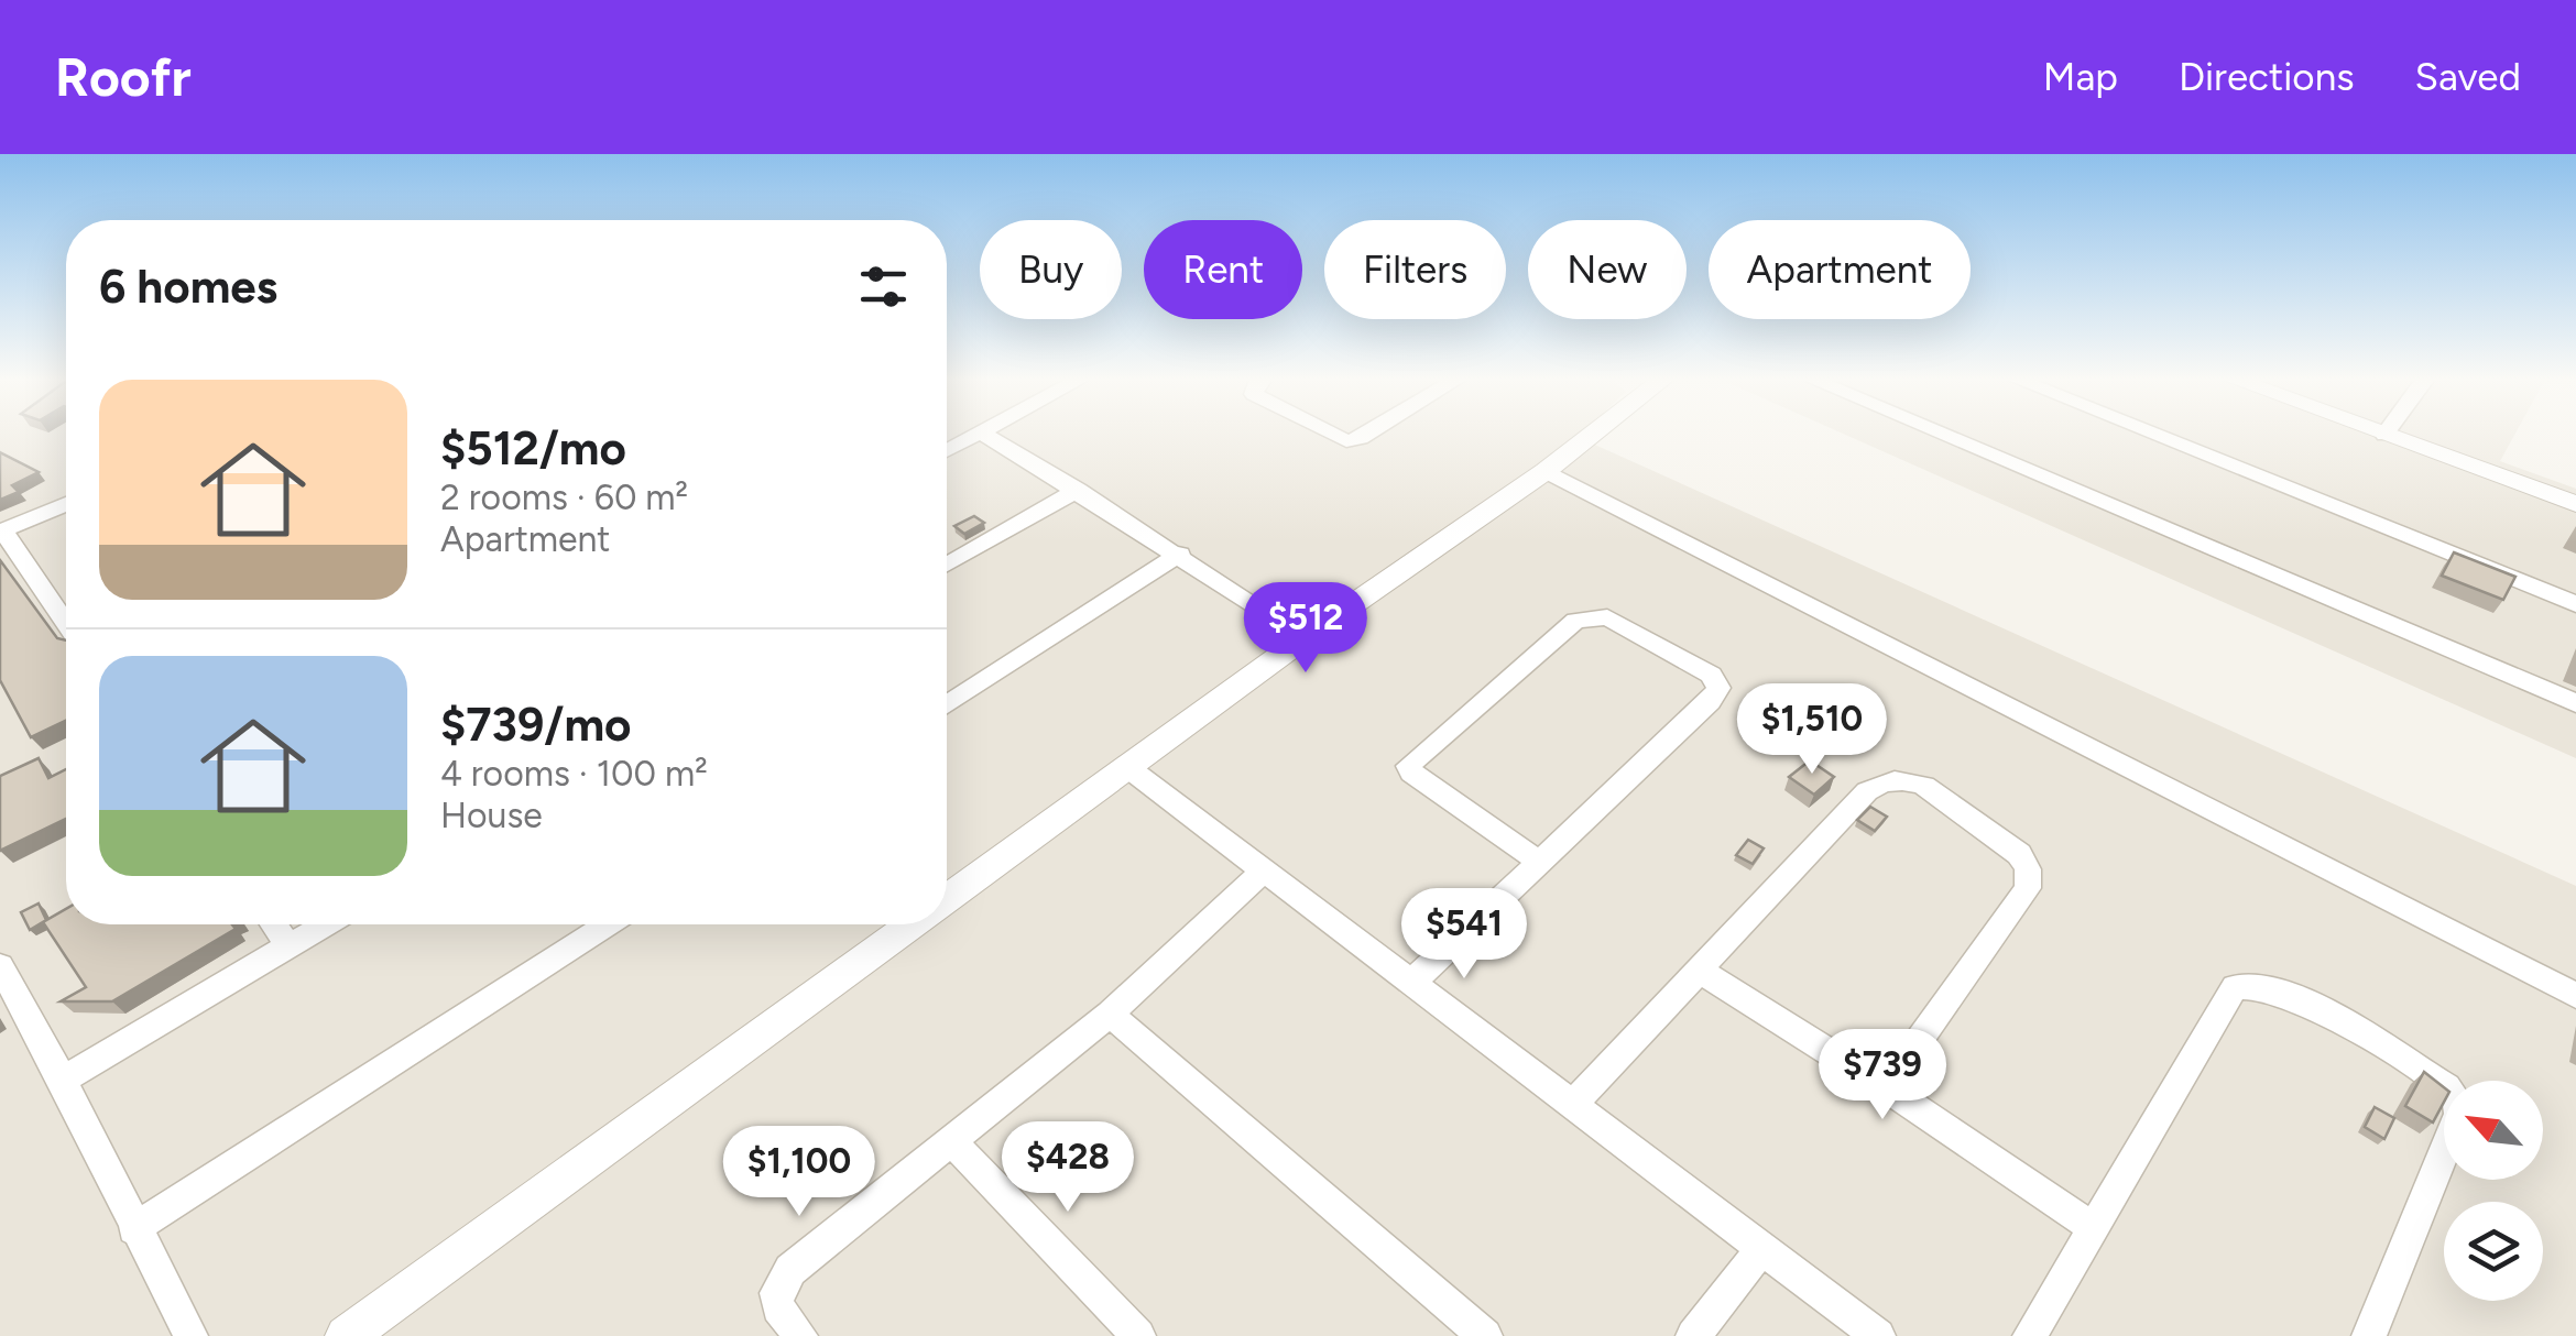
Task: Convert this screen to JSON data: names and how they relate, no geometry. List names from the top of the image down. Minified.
{"north":"top left","page":{"header":"Roofr","nav":["Map","Directions","Saved"],"chip":["Buy","Rent","Filters","New","Apartment"],"heading":"6 homes","list":[{"name":"$512/mo","note":"2 rooms · 60 m² · Apartment"},{"name":"$739/mo","note":"4 rooms · 100 m² · House"}],"price":["$512","$1,510","$541","$739","$428","$1,100"]}}
